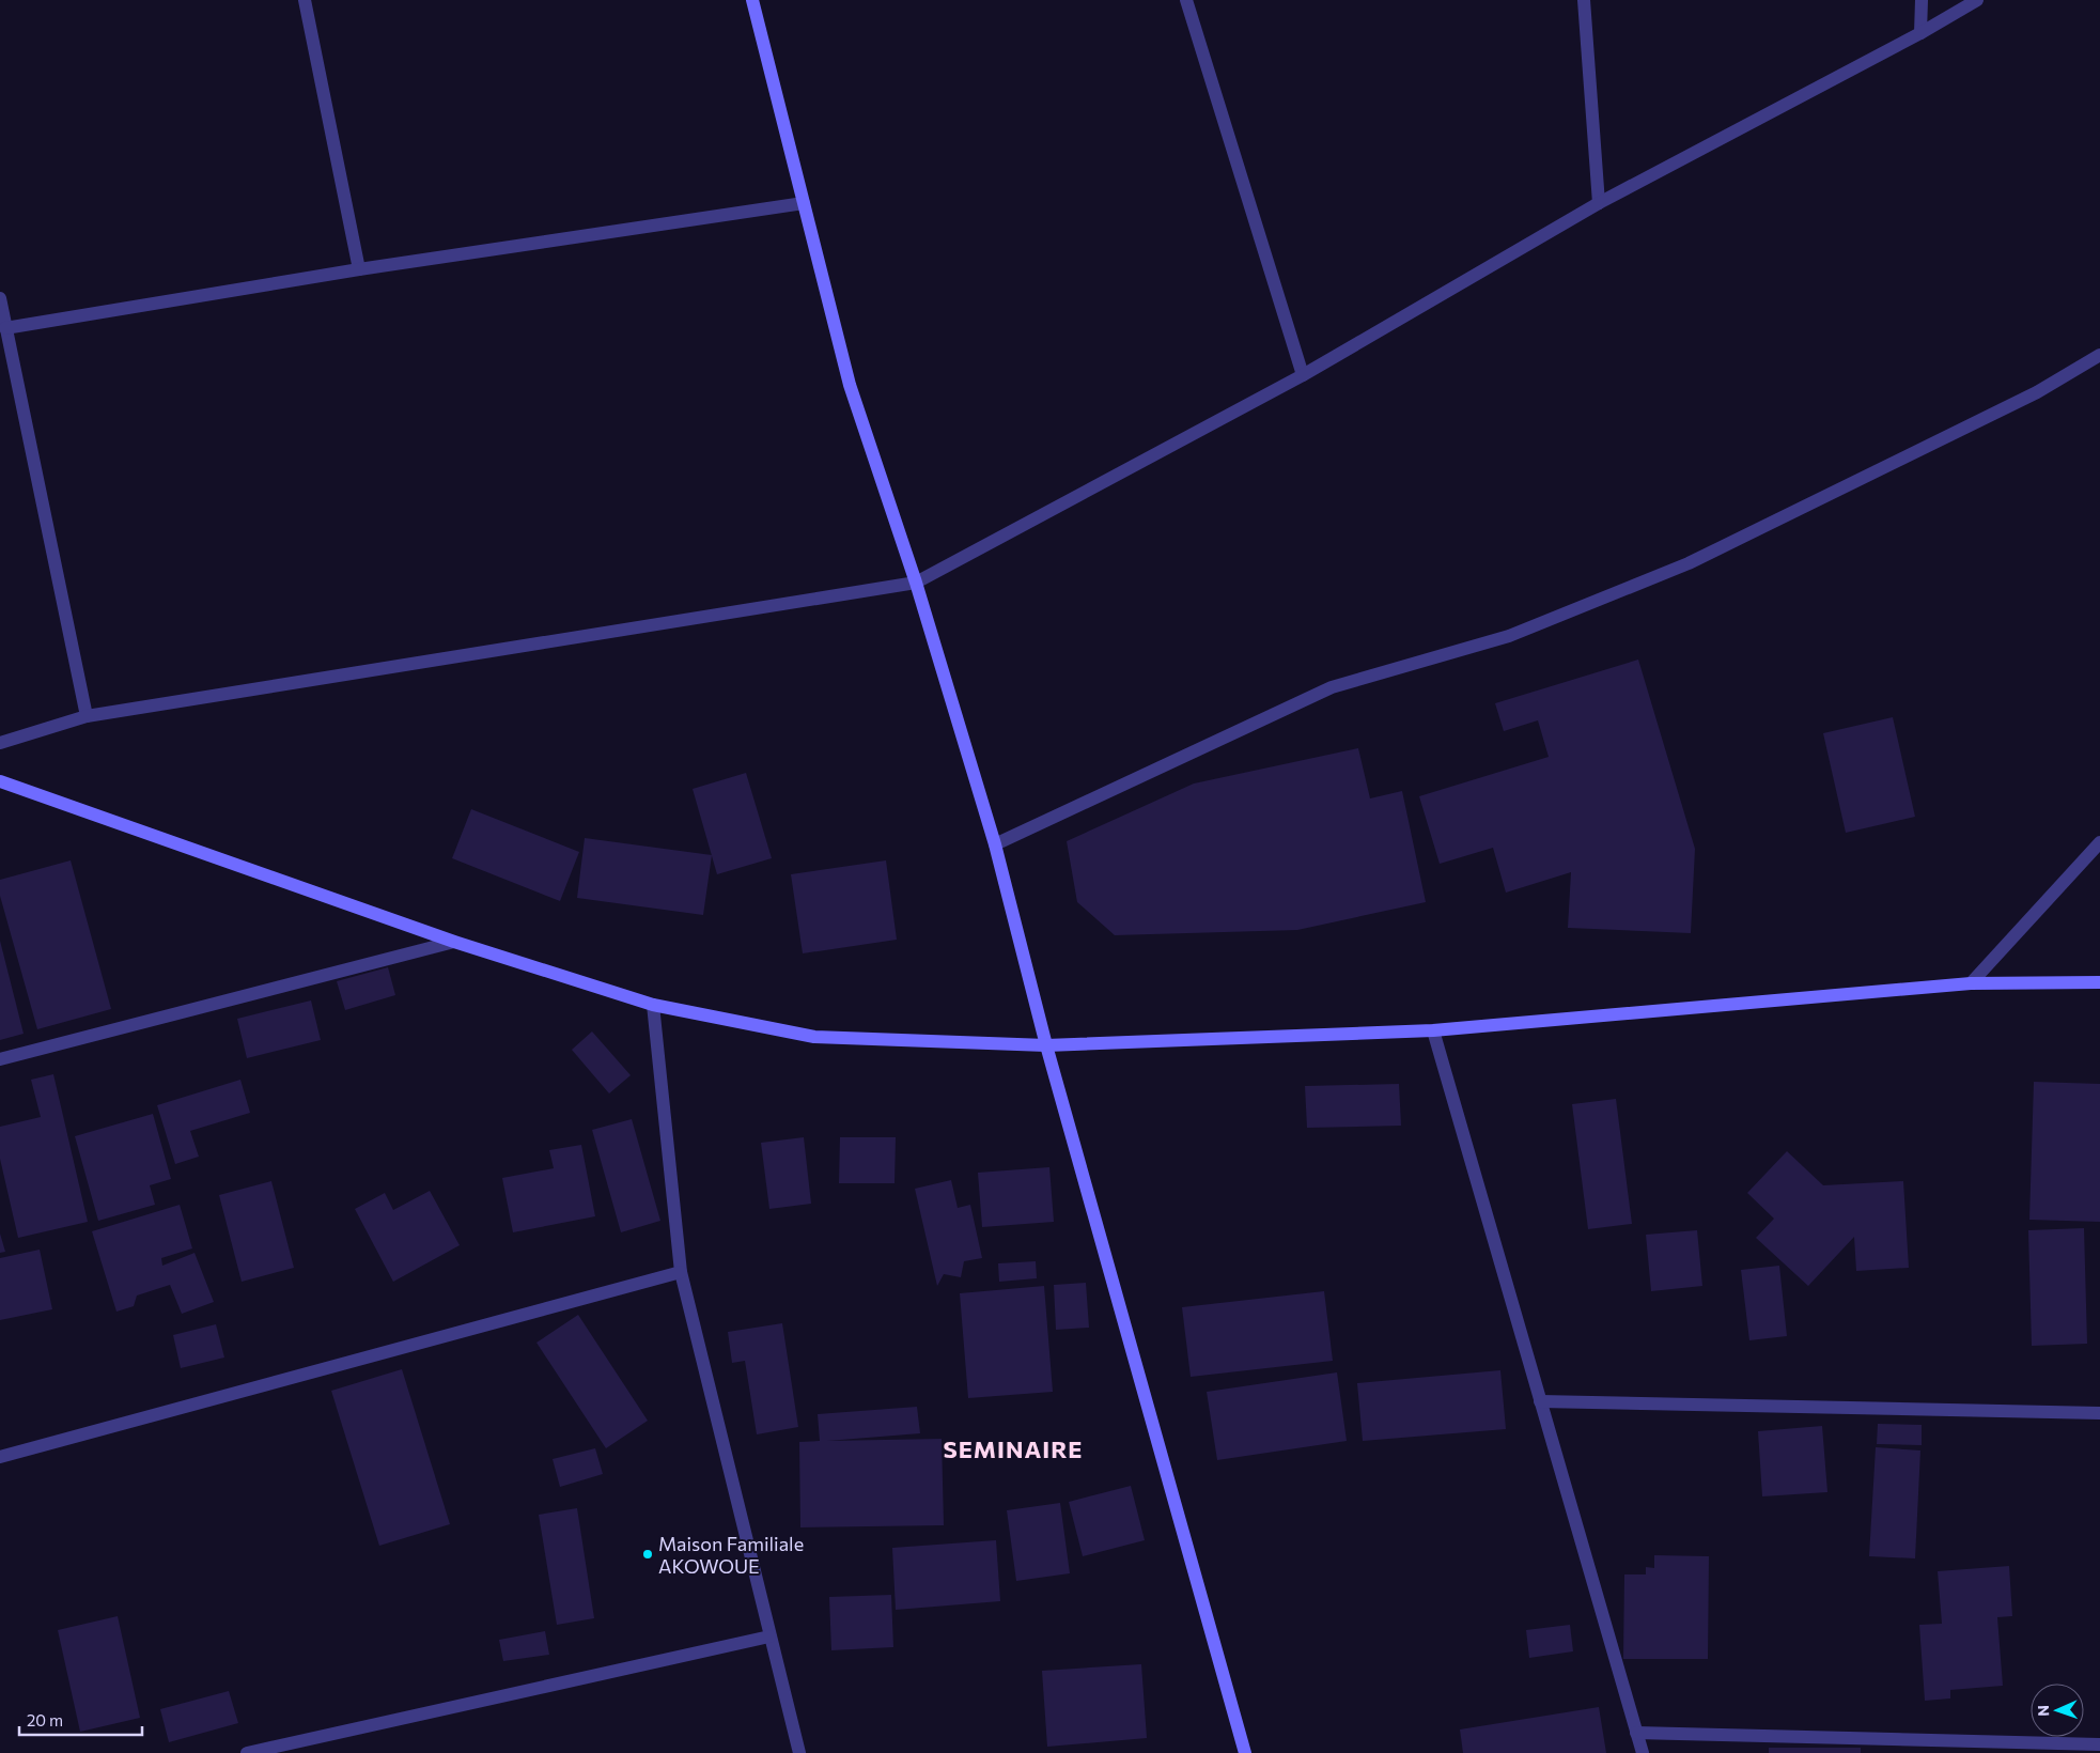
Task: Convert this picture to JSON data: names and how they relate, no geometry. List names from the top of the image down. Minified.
{"districts":["SEMINAIRE"],"places":["Maison Familiale AKOWOUE"],"scale_bar":"20 m","north":"left"}
